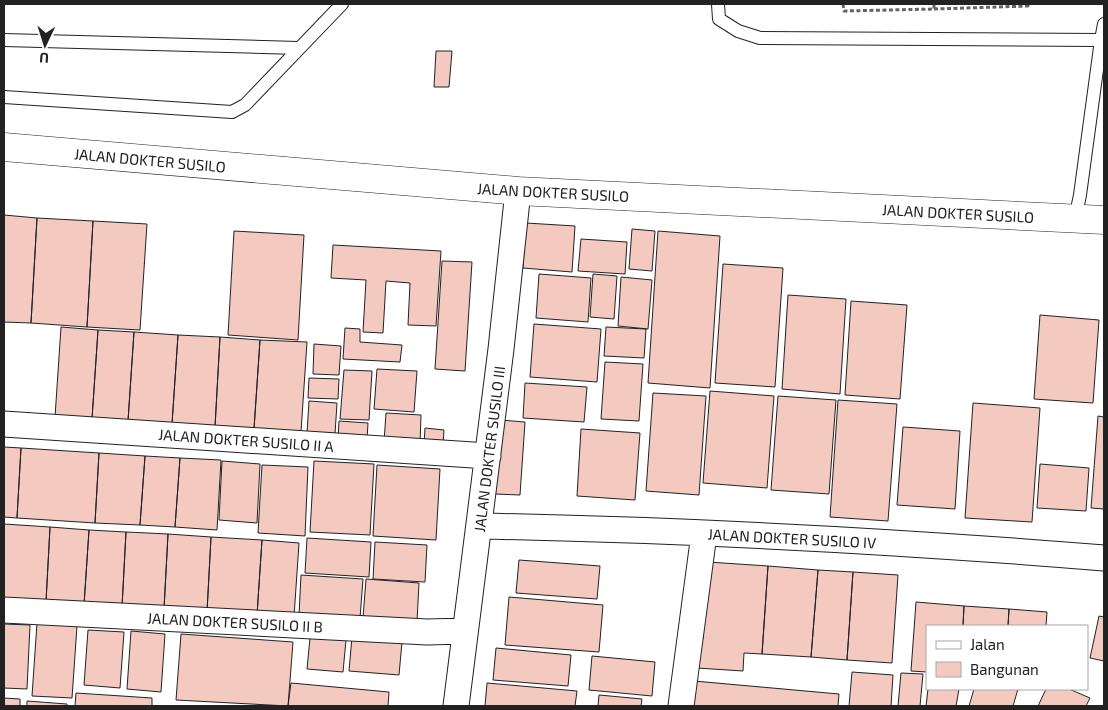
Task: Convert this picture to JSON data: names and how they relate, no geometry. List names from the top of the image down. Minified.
{"streets":{"street":["JALAN DOKTER SUSILO","JALAN DOKTER SUSILO II A","JALAN DOKTER SUSILO III","JALAN DOKTER SUSILO IV","JALAN DOKTER SUSILO II B"]},"crossings":[["JALAN DOKTER SUSILO","JALAN DOKTER SUSILO III"],["JALAN DOKTER SUSILO II A","JALAN DOKTER SUSILO III"],["JALAN DOKTER SUSILO III","JALAN DOKTER SUSILO IV"],["JALAN DOKTER SUSILO III","JALAN DOKTER SUSILO II B"]],"legend":["Jalan","Bangunan"],"north":"bottom"}
